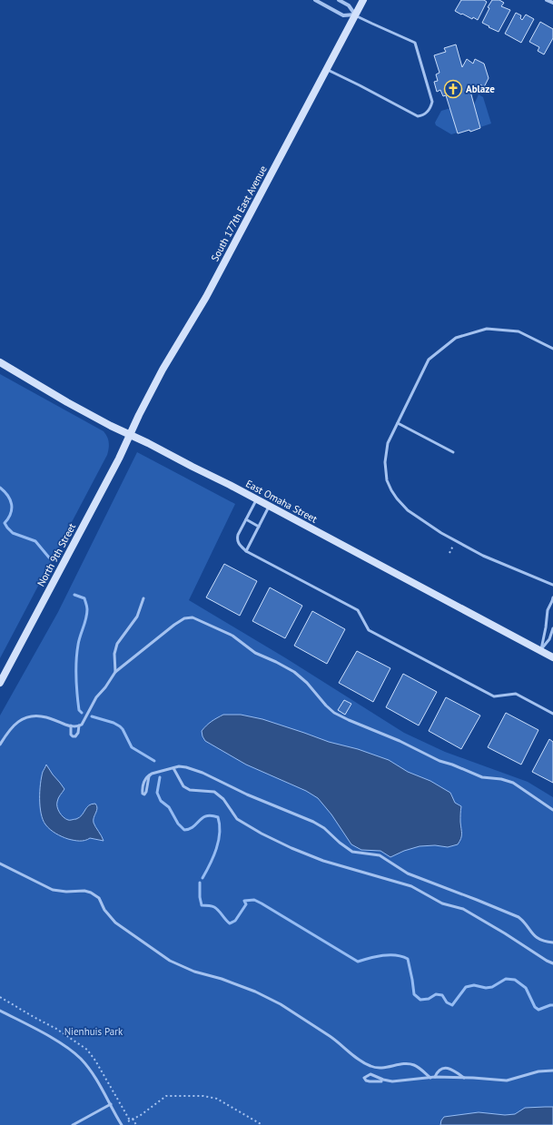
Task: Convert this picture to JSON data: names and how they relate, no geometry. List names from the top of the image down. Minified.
{"streets":{"street":["South 177th East Avenue","East Omaha Street","North 9th Street"]},"crossings":[["South 177th East Avenue","East Omaha Street"],["South 177th East Avenue","North 9th Street"],["East Omaha Street","North 9th Street"]],"parks":["Nienhuis Park"],"places":{"church":["Ablaze"]}}
